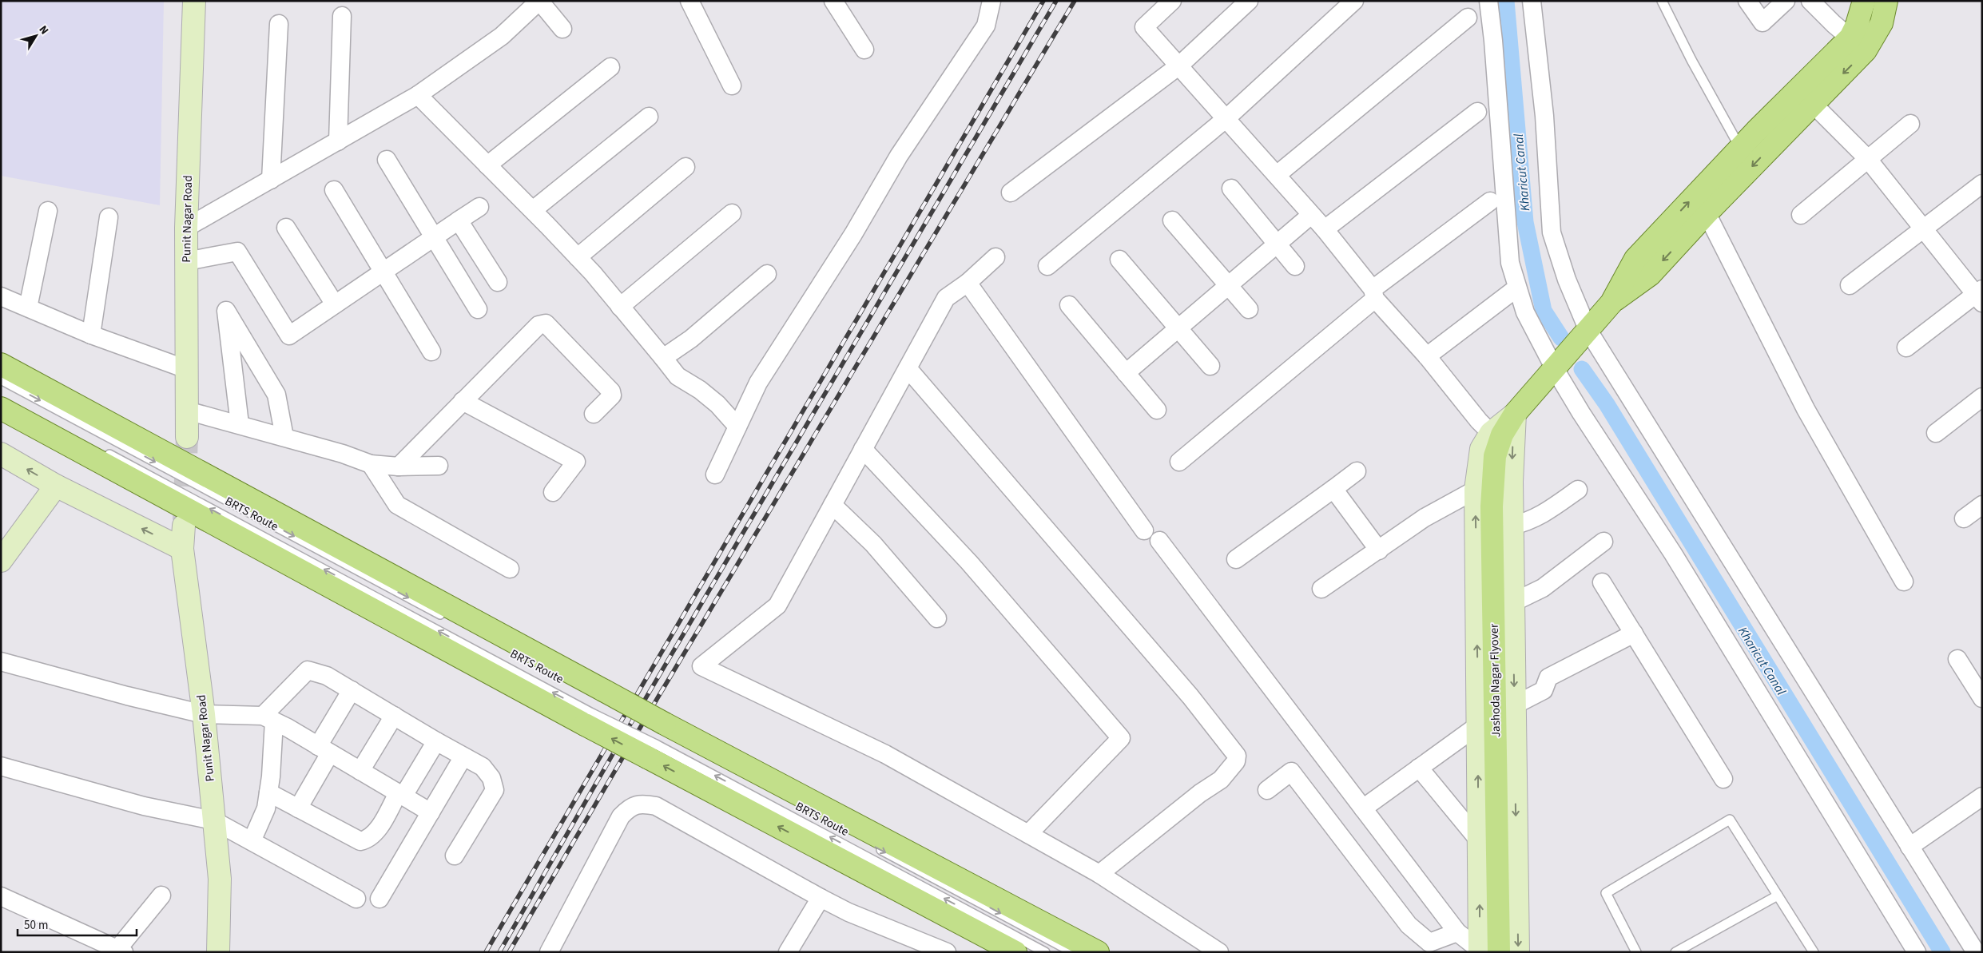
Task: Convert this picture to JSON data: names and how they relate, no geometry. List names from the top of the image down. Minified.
{"streets":{"main road":["Jashoda Nagar Flyover"],"street":["Punit Nagar Road"],"lane":["BRTS Route"]},"water":["Kharicut Canal"],"scale_bar":"50 m","north":"top right"}
